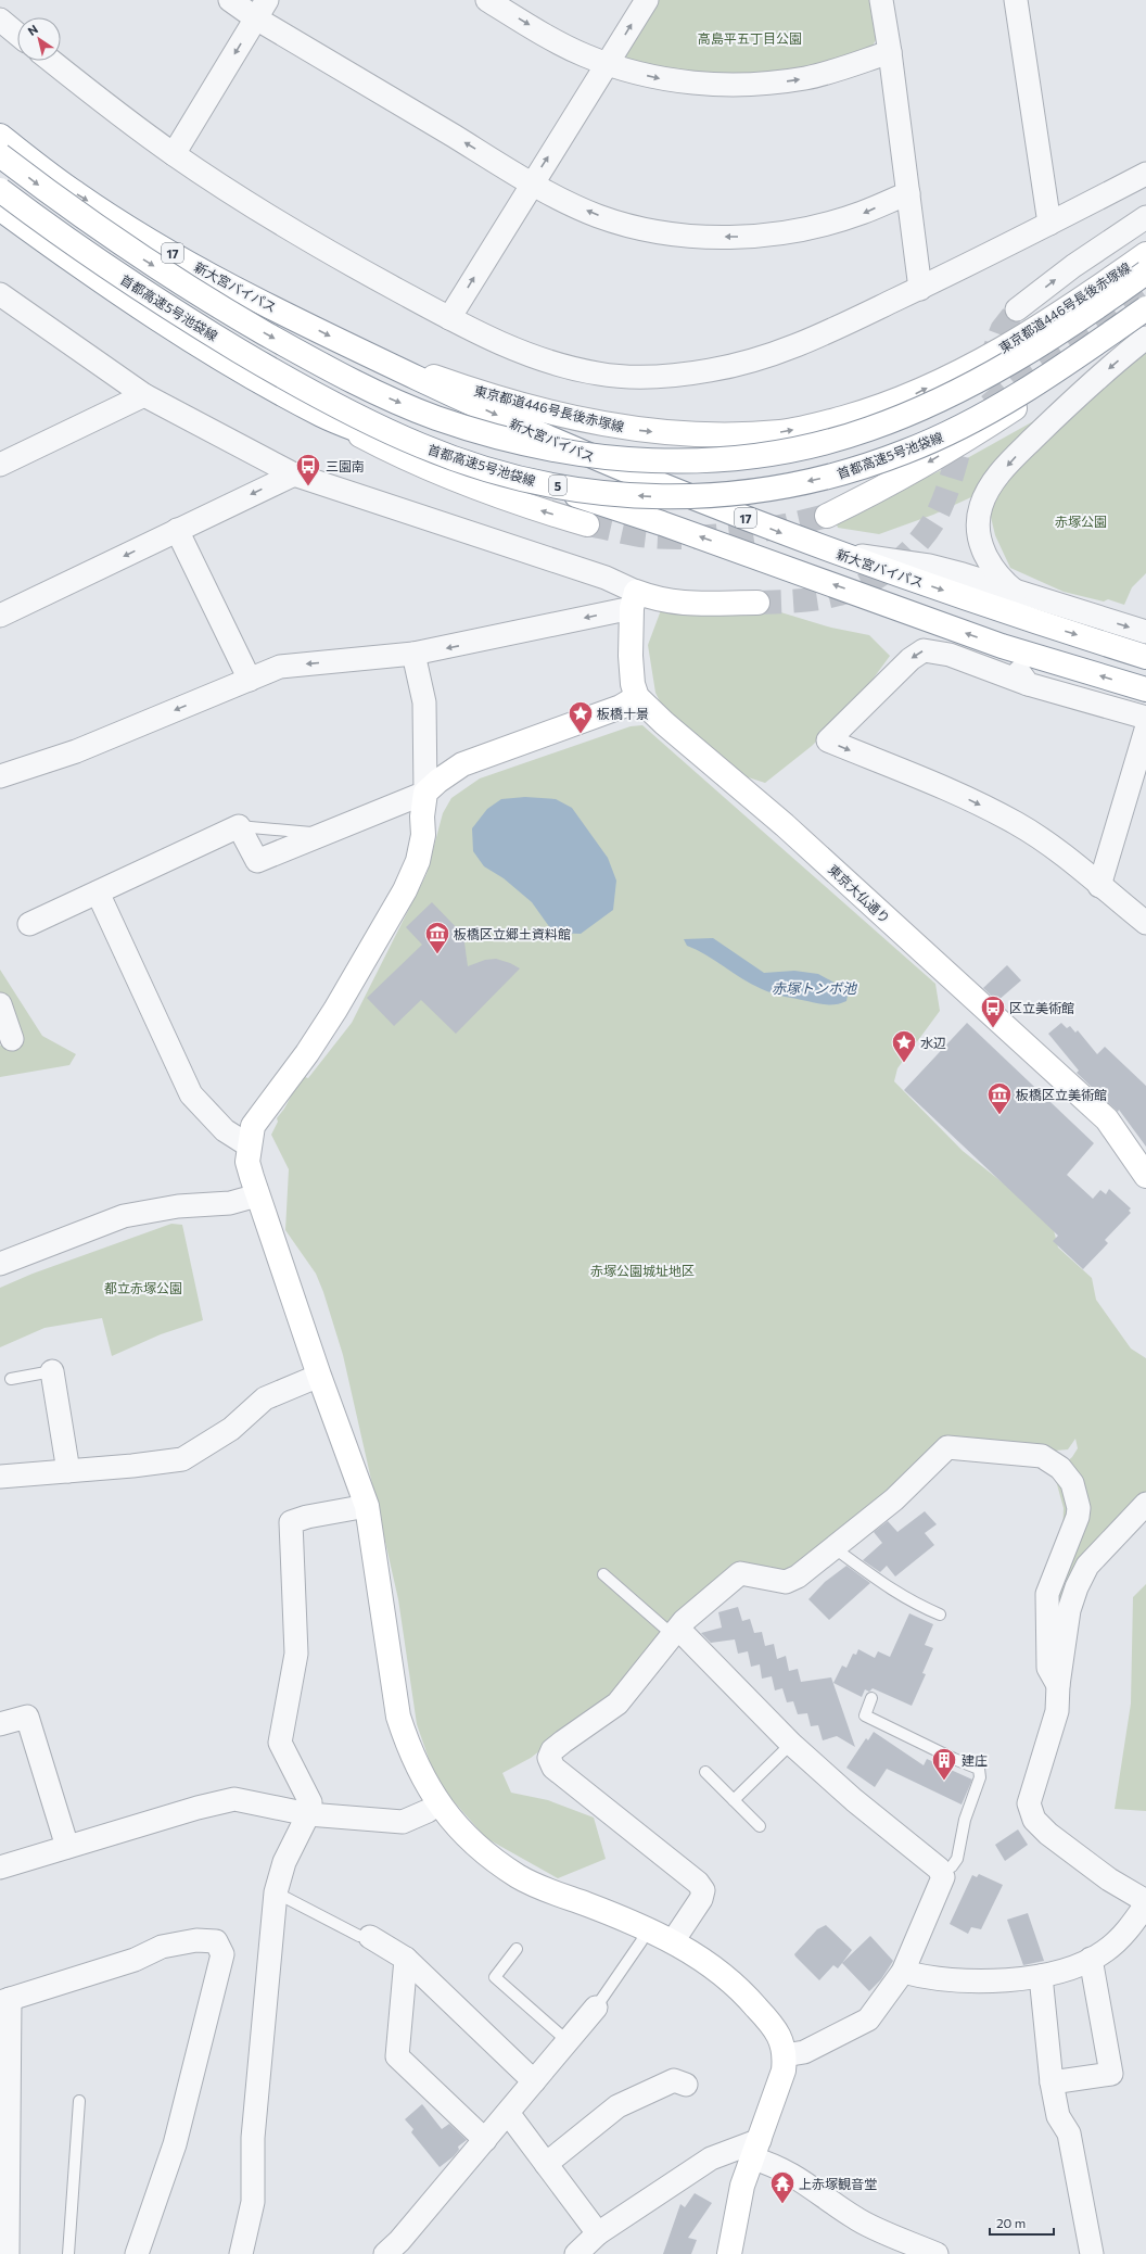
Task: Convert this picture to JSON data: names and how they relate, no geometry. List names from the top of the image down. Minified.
{"streets":{"main road":["17","新大宮バイパス","首都高速5号池袋線","東京都道446号長後赤塚線","5","東京大仏通り"]},"crossings":[["17","新大宮バイパス"],["新大宮バイパス","東京都道446号長後赤塚線"]],"water":["赤塚トンボ池"],"parks":["高島平五丁目公園","赤塚公園","赤塚公園城址地区","都立赤塚公園"],"places":{"bus stop":["三園南","区立美術館"],"place":["板橋十景","水辺"],"museum":["板橋区立郷土資料館","板橋区立美術館"],"building":["建庄"],"temple":["上赤塚観音堂"]},"scale_bar":"20 m","north":"top left"}
